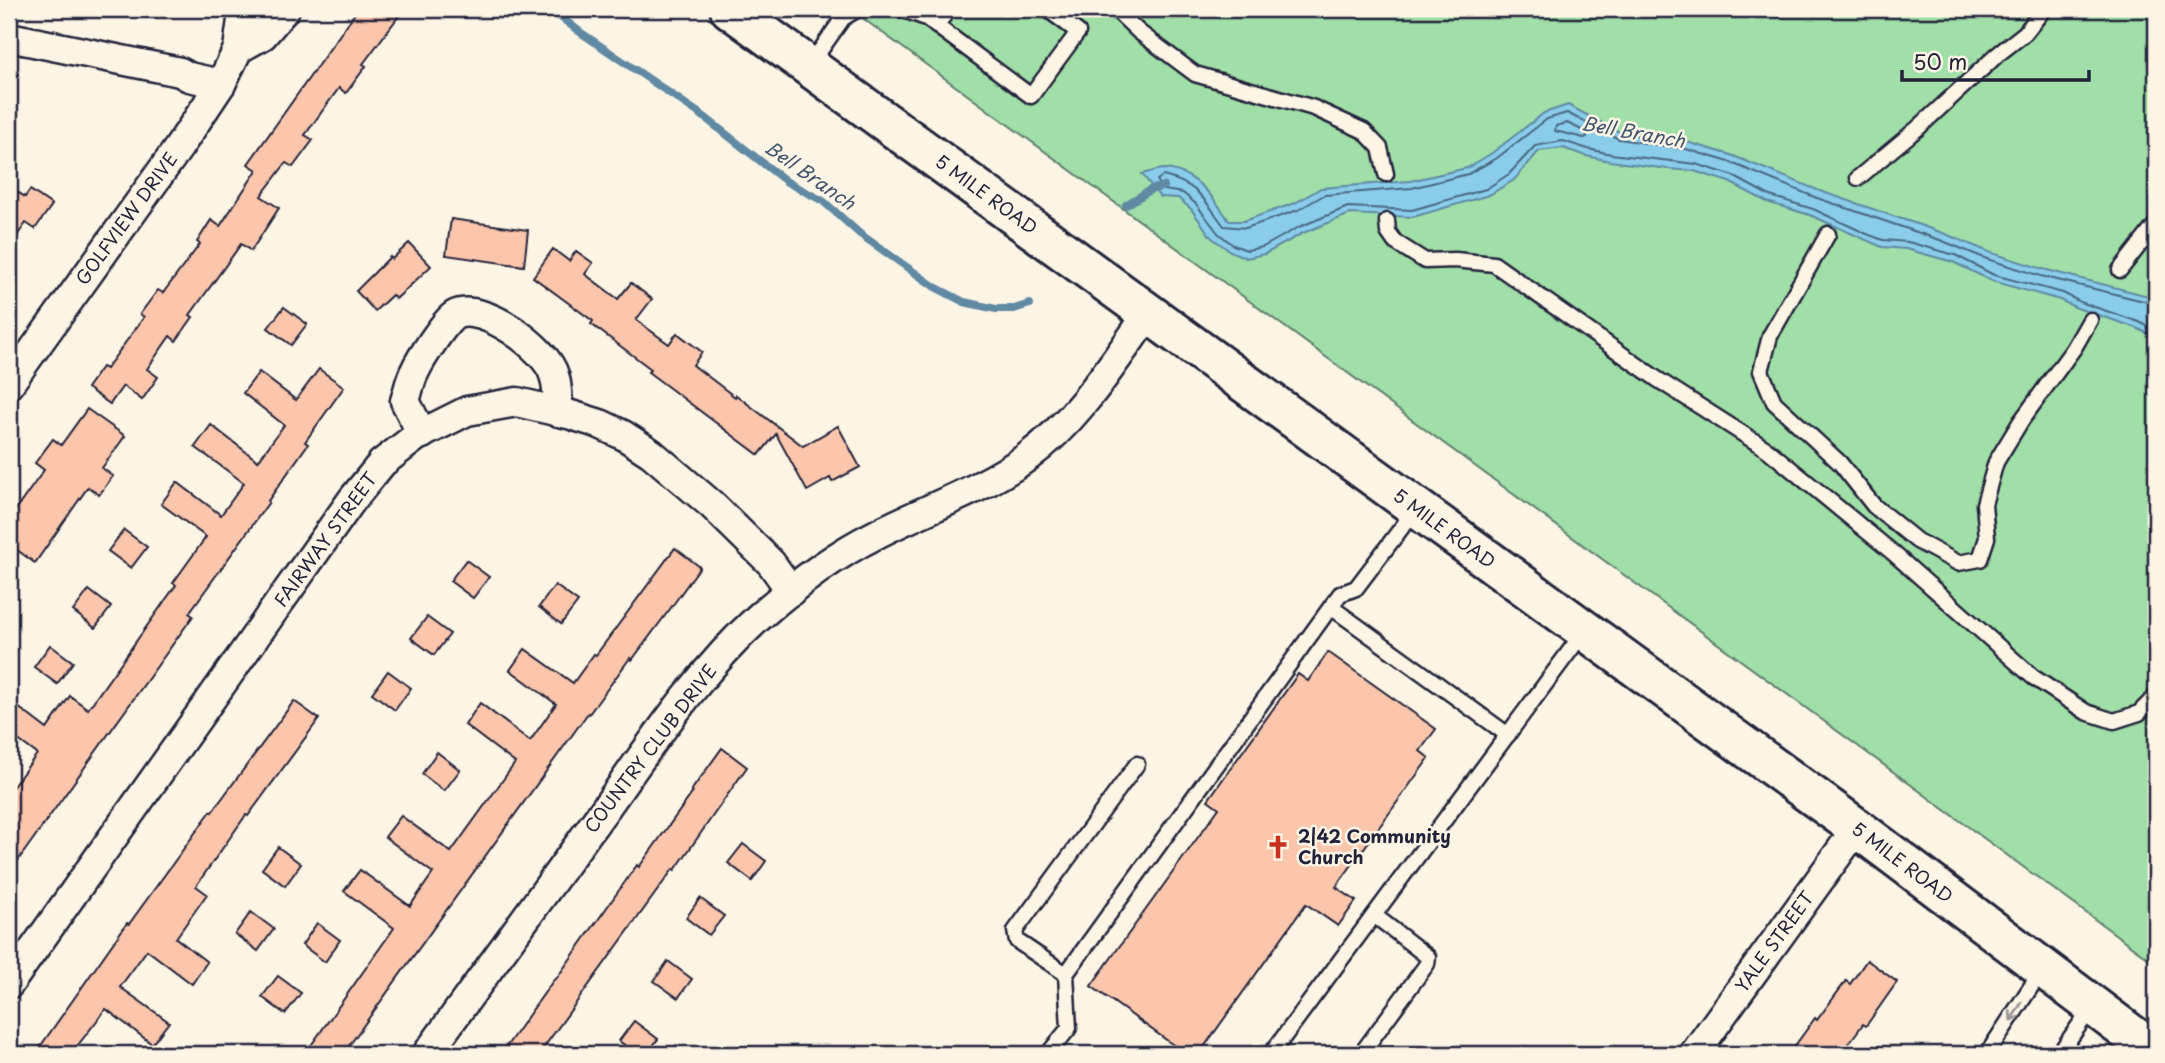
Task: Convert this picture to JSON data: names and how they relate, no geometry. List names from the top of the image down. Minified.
{"streets":{"main road":["5 MILE ROAD"],"street":["GOLFVIEW DRIVE","FAIRWAY STREET","COUNTRY CLUB DRIVE","YALE STREET"]},"crossings":[["5 MILE ROAD","COUNTRY CLUB DRIVE"],["5 MILE ROAD","YALE STREET"],["FAIRWAY STREET","COUNTRY CLUB DRIVE"]],"water":["Bell Branch"],"places":{"church":["2|42 Community Church"]},"scale_bar":"50 m"}
